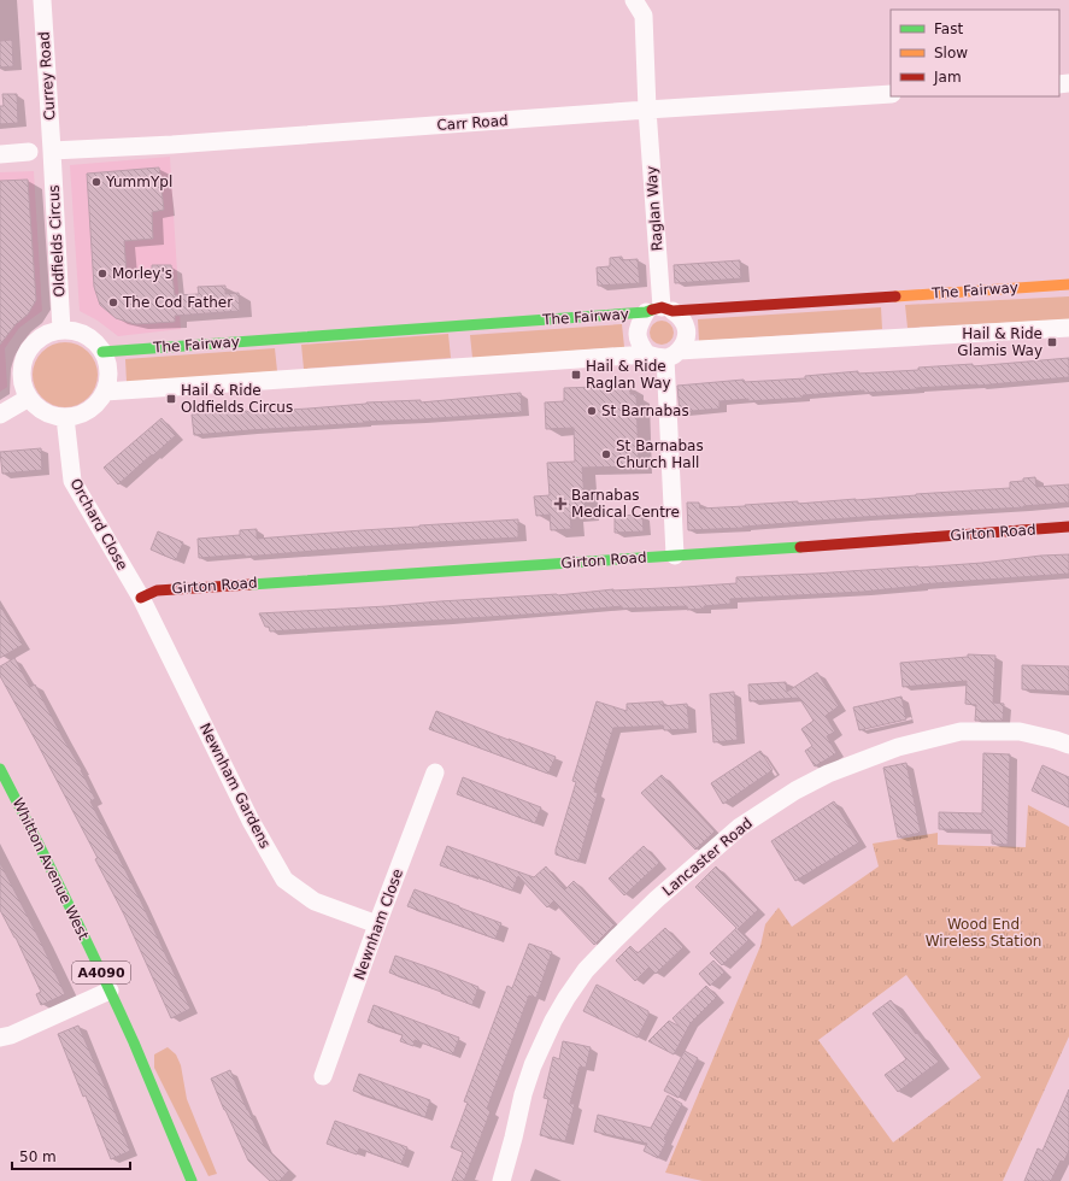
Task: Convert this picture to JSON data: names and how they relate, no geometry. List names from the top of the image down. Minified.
{"streets":{"street":["Currey Road","Carr Road","Raglan Way","Oldfields Circus","The Fairway","Orchard Close","Girton Road","Newnham Gardens","Lancaster Road","Whitton Avenue West","Newnham Close","A4090"]},"crossings":[["Currey Road","Carr Road"],["Currey Road","Oldfields Circus"],["Carr Road","Raglan Way"],["Carr Road","Oldfields Circus"],["Raglan Way","The Fairway"],["Oldfields Circus","The Fairway"],["Oldfields Circus","Orchard Close"],["The Fairway","Orchard Close"],["Orchard Close","Girton Road"],["Orchard Close","Newnham Gardens"],["Girton Road","Newnham Gardens"],["Newnham Gardens","Newnham Close"]],"parks":["Wood End Wireless Station"],"places":{"other":["YummYpl","Morley's","The Cod Father","St Barnabas","St Barnabas Church Hall"],"transit":["Hail & Ride Glamis Way","Hail & Ride Raglan Way","Hail & Ride Oldfields Circus"],"health":["Barnabas Medical Centre"]},"legend":["Fast","Slow","Jam"],"scale_bar":"50 m"}
